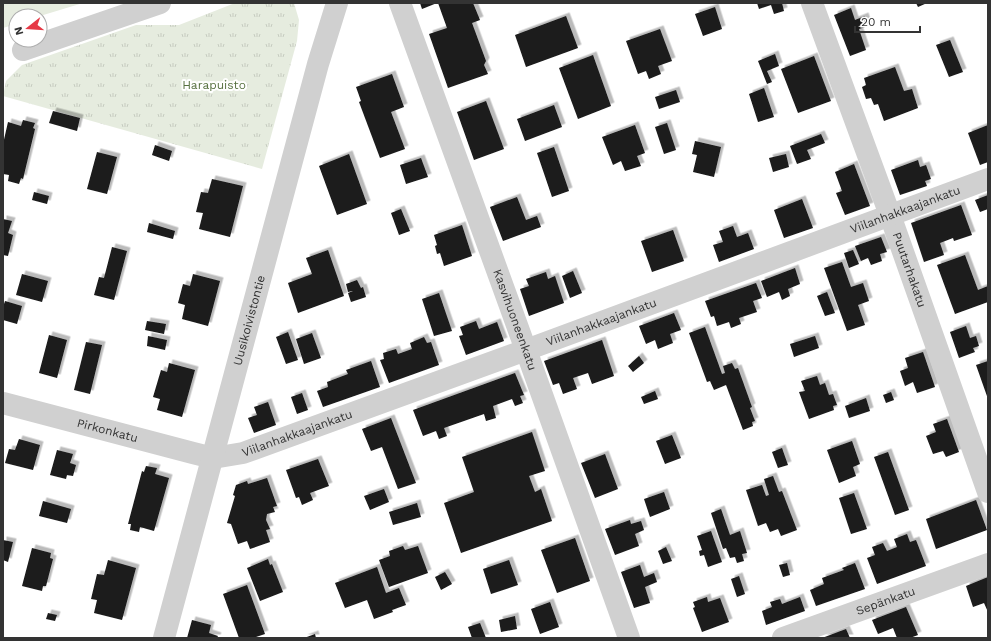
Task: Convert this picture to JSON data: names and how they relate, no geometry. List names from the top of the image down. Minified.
{"streets":{"street":["Viilanhakkaajankatu","Puutarhakatu","Uusikoivistontie","Kasvihuoneenkatu","Pirkonkatu","Sepänkatu"]},"crossings":[["Viilanhakkaajankatu","Puutarhakatu"],["Viilanhakkaajankatu","Uusikoivistontie"],["Viilanhakkaajankatu","Kasvihuoneenkatu"],["Viilanhakkaajankatu","Pirkonkatu"],["Uusikoivistontie","Pirkonkatu"]],"parks":["Harapuisto"],"scale_bar":"20 m","north":"left"}
